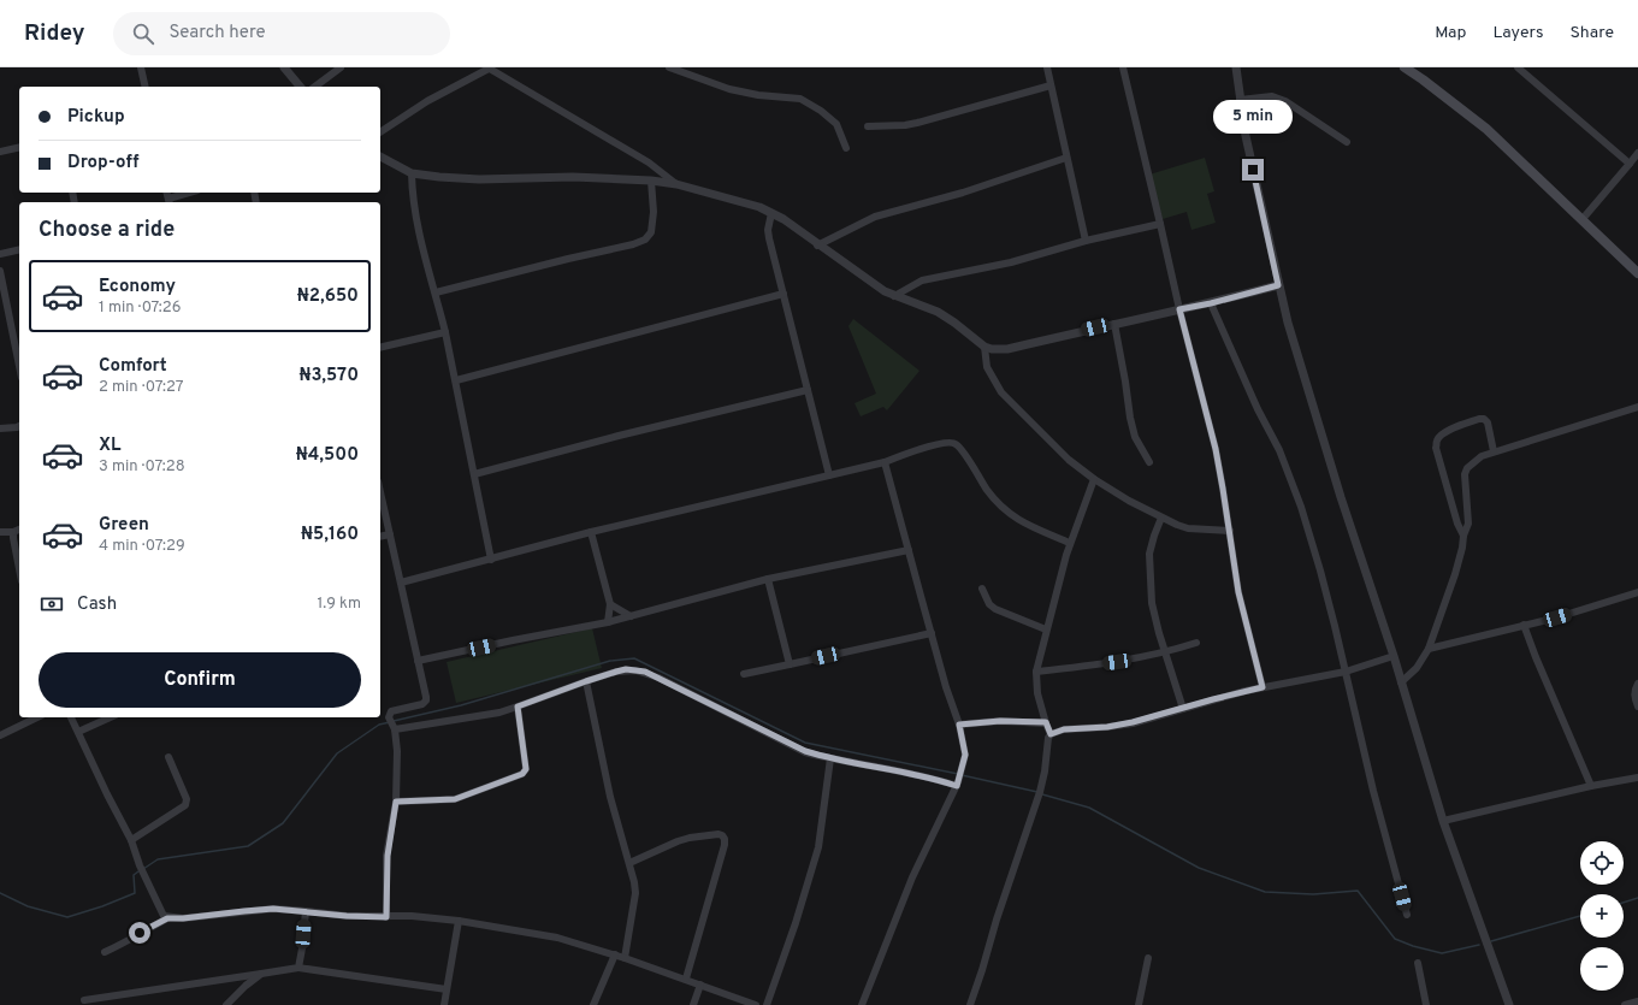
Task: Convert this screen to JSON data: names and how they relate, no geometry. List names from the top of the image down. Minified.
{"page":{"header":"Ridey","search":"Search here","nav":["Map","Layers","Share"],"banner":["Pickup","Drop-off"],"bubble":"5 min","heading":"Choose a ride","list":[{"name":"Economy","note":"1 min · 07:26","value":"₦2,650"},{"name":"Comfort","note":"2 min · 07:27","value":"₦3,570"},{"name":"XL","note":"3 min · 07:28","value":"₦4,500"},{"name":"Green","note":"4 min · 07:29","value":"₦5,160"}],"pay":["Cash","1.9 km"],"buttons":"Confirm","map_buttons":["+","−"]}}
